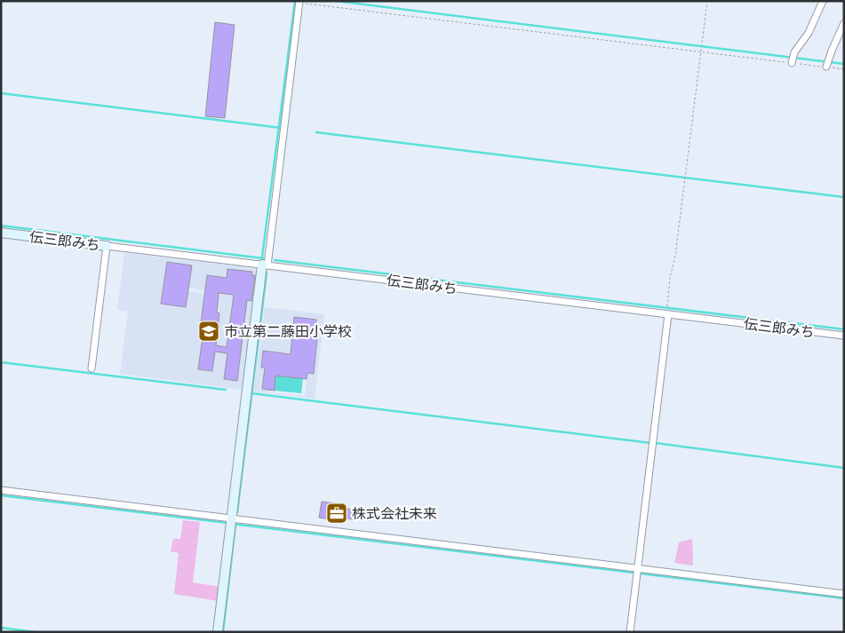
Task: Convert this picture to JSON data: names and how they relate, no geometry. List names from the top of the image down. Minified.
{"streets":{"street":["伝三郎みち"]},"places":{"school or university":["市立第二藤田小学校"],"office":["株式会社未来"]}}
